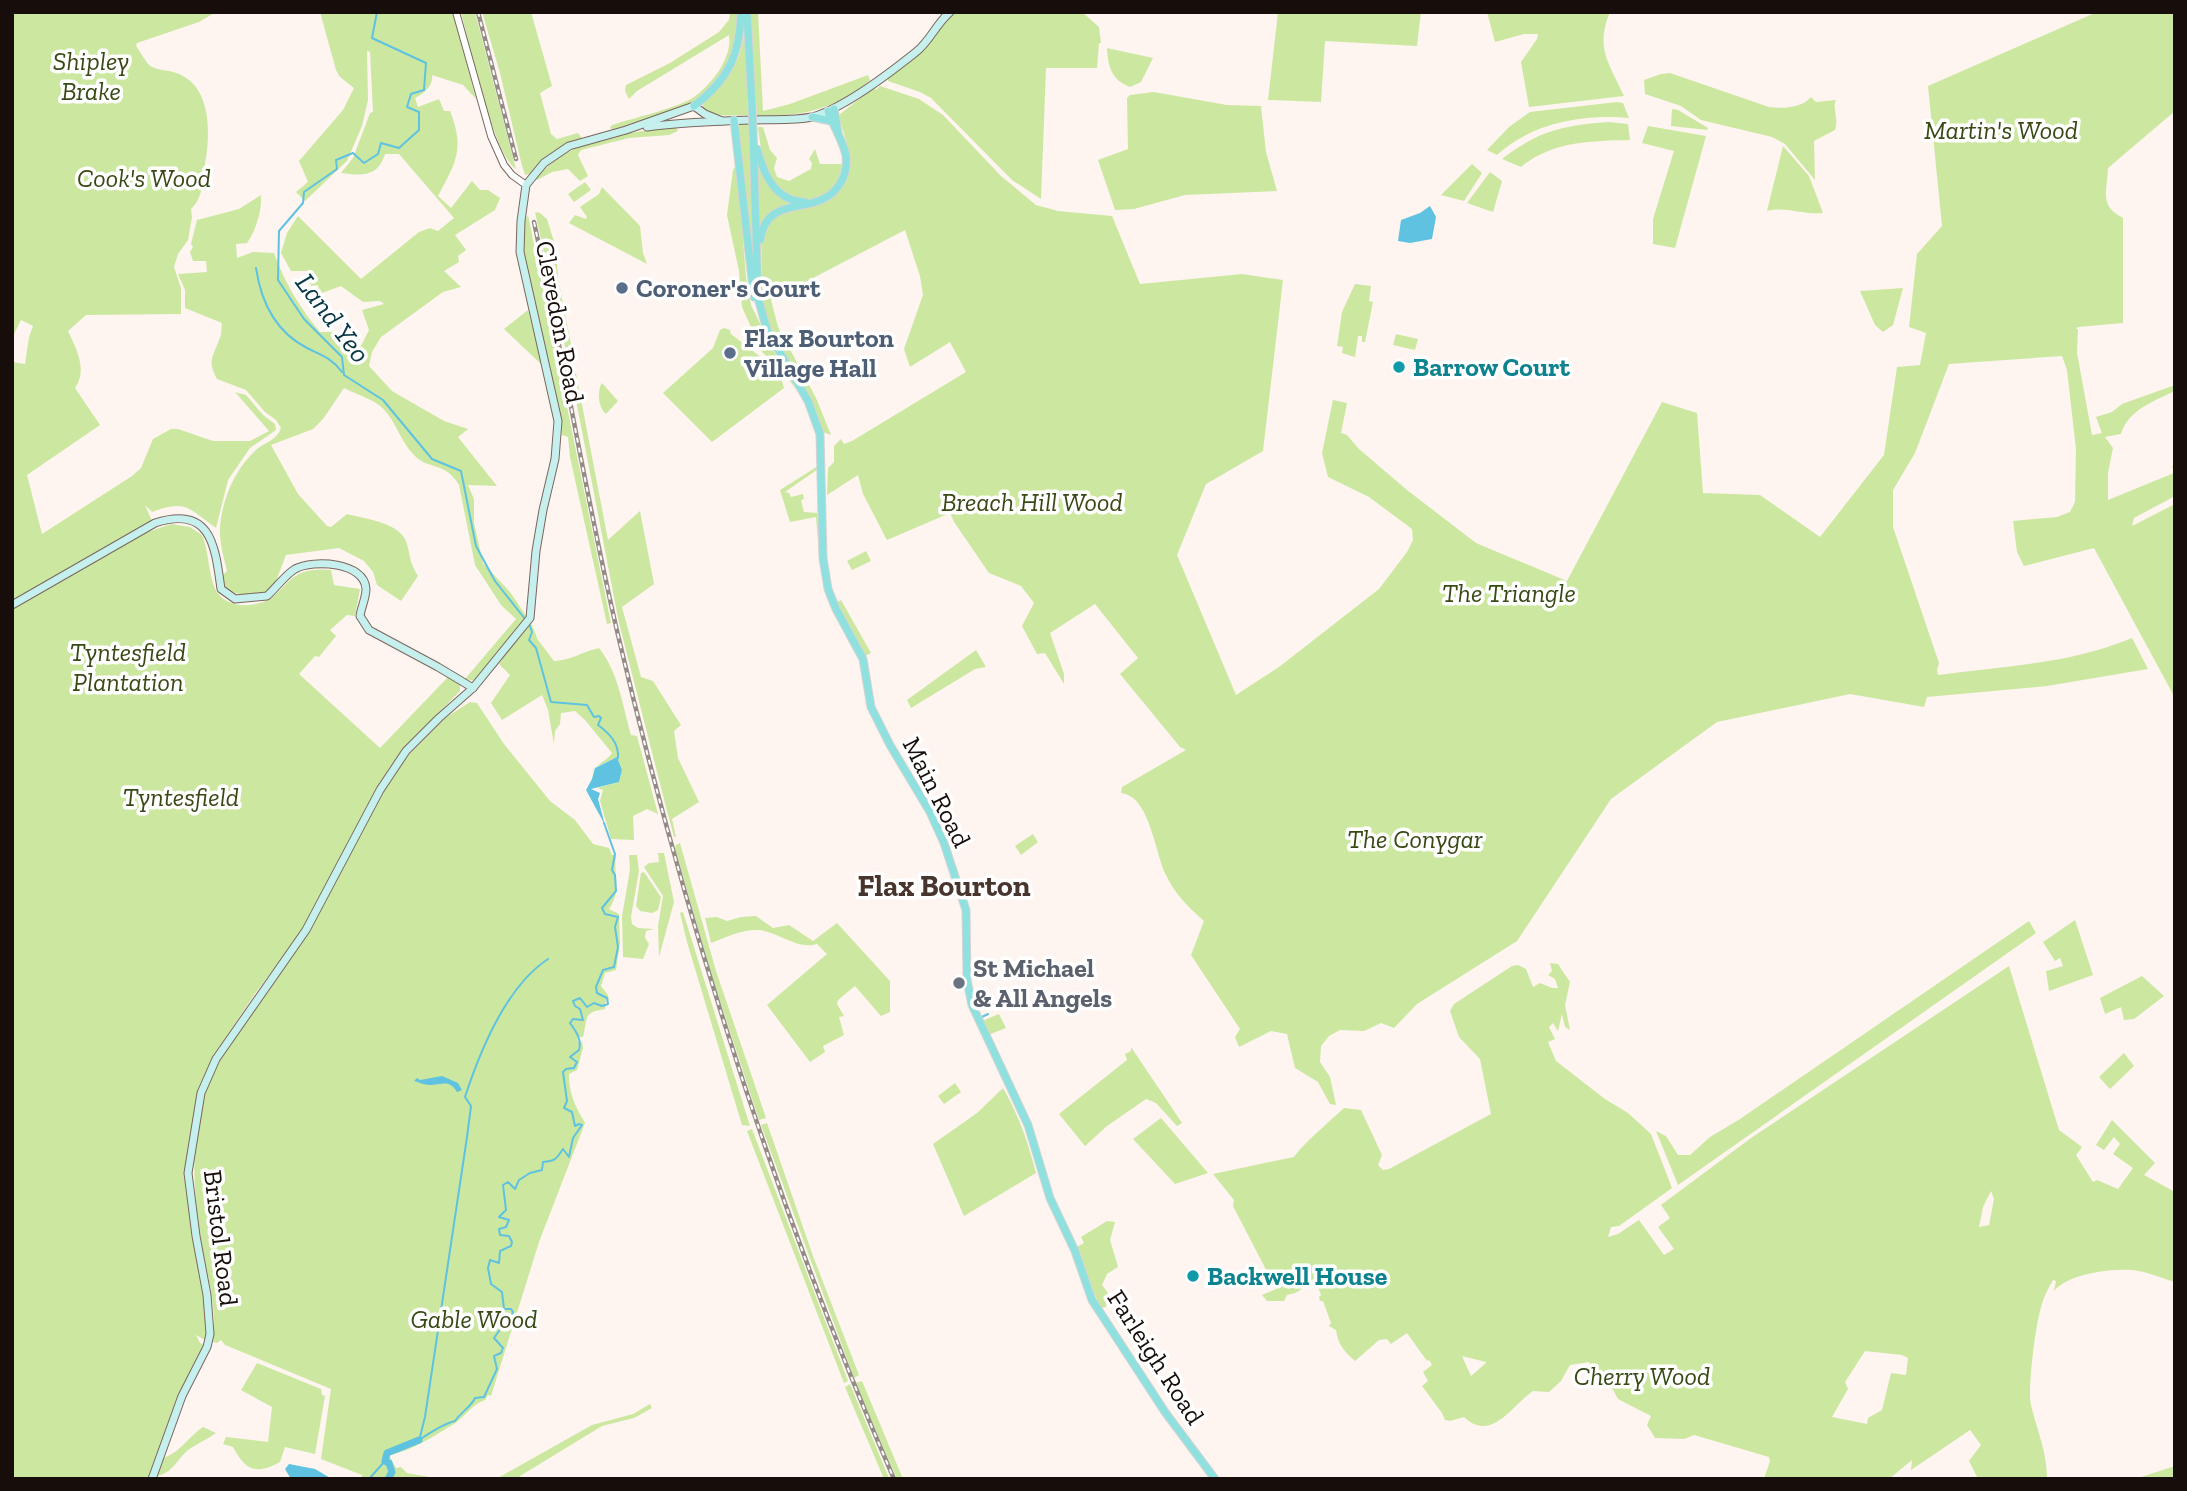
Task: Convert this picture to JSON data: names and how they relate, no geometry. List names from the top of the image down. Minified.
{"streets":{"main road":["Clevedon Road","Main Road","Bristol Road","Farleigh Road"]},"crossings":[["Clevedon Road","Bristol Road"],["Main Road","Farleigh Road"]],"districts":["Flax Bourton"],"water":["Land Yeo"],"parks":["Shipley Brake","Martin's Wood","Cook's Wood","Breach Hill Wood","The Triangle","Tyntesfield Plantation","Tyntesfield","The Conygar","Gable Wood","Cherry Wood"],"places":["Coroner's Court","Flax Bourton Village Hall","Barrow Court","St Michael & All Angels","Backwell House"]}
